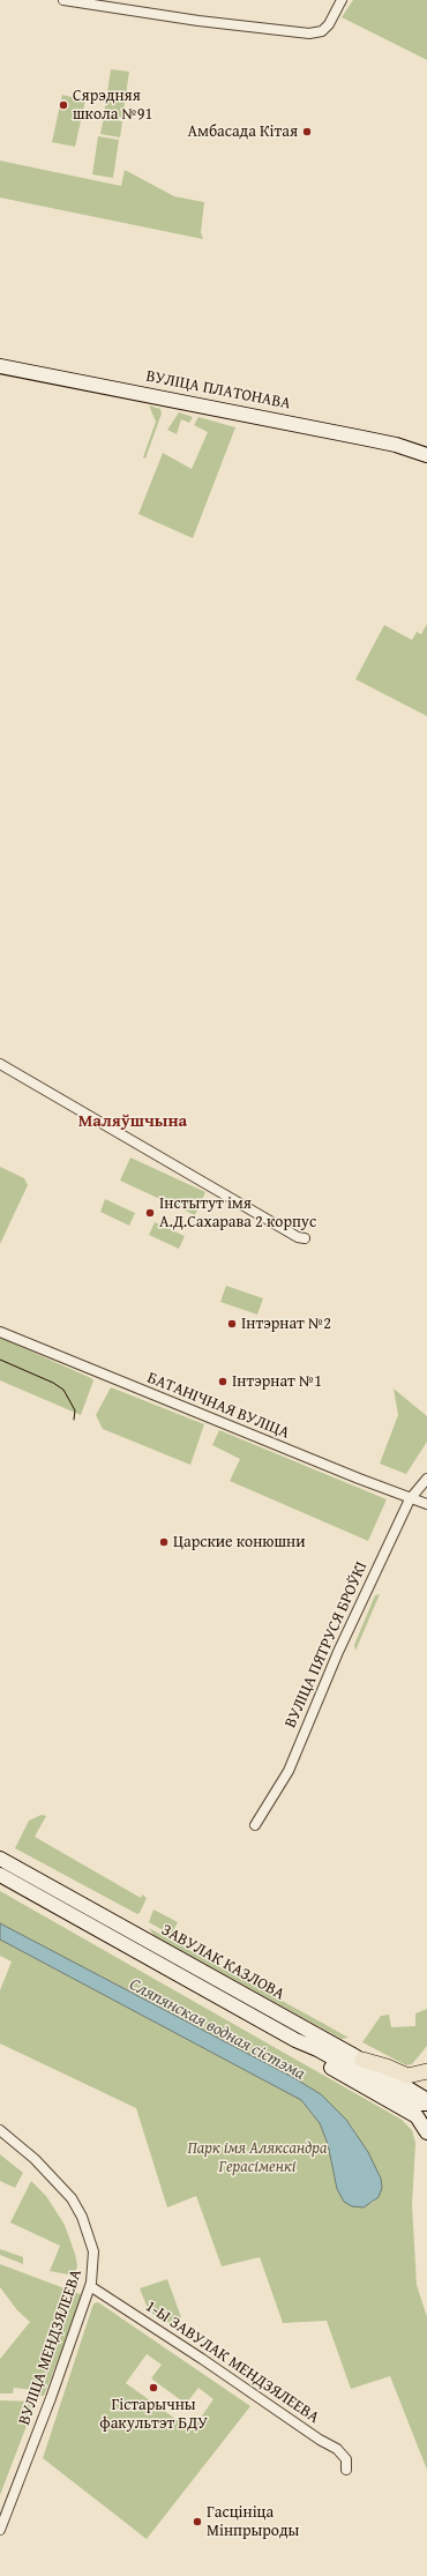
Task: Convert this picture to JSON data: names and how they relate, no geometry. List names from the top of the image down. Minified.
{"streets":{"main road":["ВУЛІЦА ПЛАТОНАВА","ЗАВУЛАК КАЗЛОВА"],"street":["БАТАНІЧНАЯ ВУЛІЦА","ВУЛІЦА ПЯТРУСЯ БРОЎКІ","ВУЛІЦА МЕНДЗЯЛЕЕВА","1-Ы ЗАВУЛАК МЕНДЗЯЛЕЕВА"]},"crossings":[["БАТАНІЧНАЯ ВУЛІЦА","ВУЛІЦА ПЯТРУСЯ БРОЎКІ"],["ВУЛІЦА МЕНДЗЯЛЕЕВА","1-Ы ЗАВУЛАК МЕНДЗЯЛЕЕВА"]],"districts":["Маляўшчына"],"water":["Сляпянская водная сістэма"],"parks":["Парк імя Аляксандра Герасіменкі"],"places":["Сярэдняя школа №91","Амбасада Кітая","Інстытут імя А.Д.Сахарава 2 корпус","Інтэрнат №2","Інтэрнат №1","Царские конюшни","Гістарычны факультэт БДУ","Гасцініца Мінпрыроды"]}
